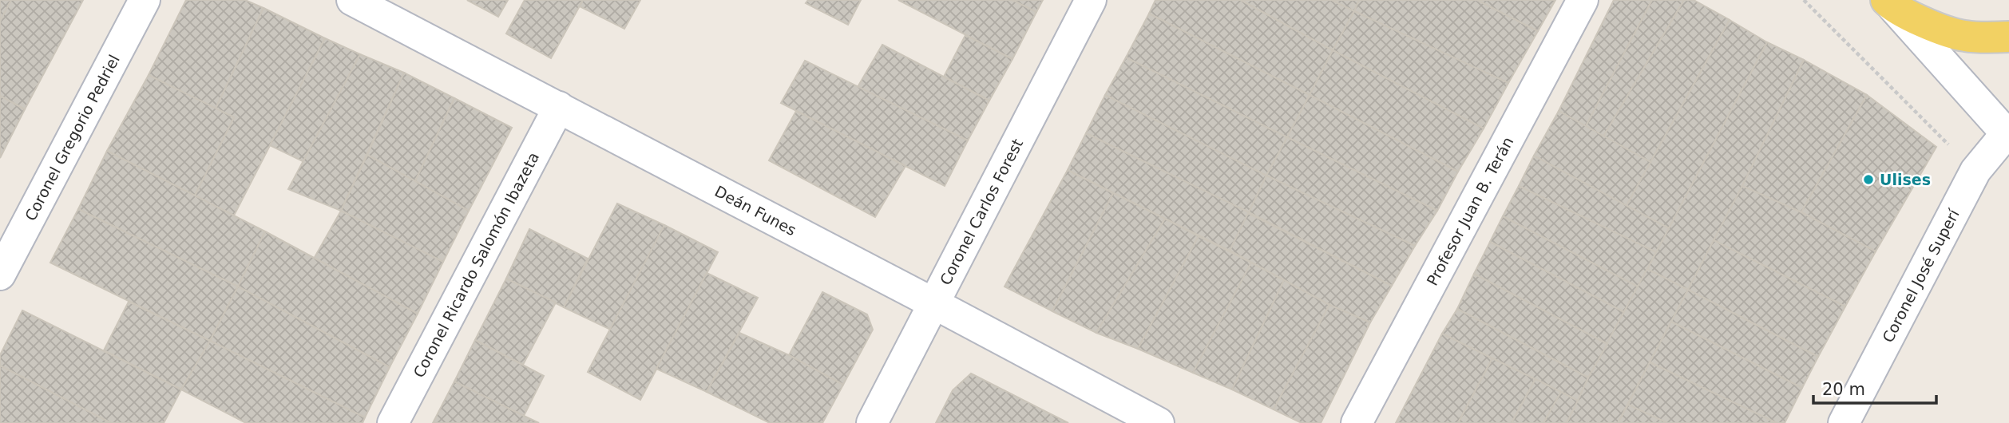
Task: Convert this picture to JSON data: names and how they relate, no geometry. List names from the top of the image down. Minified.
{"streets":{"street":["Coronel Gregorio Pedriel","Deán Funes","Coronel Carlos Forest","Profesor Juan B. Terán","Coronel Ricardo Salomón Ibazeta","Coronel José Superí"]},"crossings":[["Deán Funes","Coronel Carlos Forest"],["Deán Funes","Coronel Ricardo Salomón Ibazeta"]],"places":["Ulises"],"scale_bar":"20 m"}
